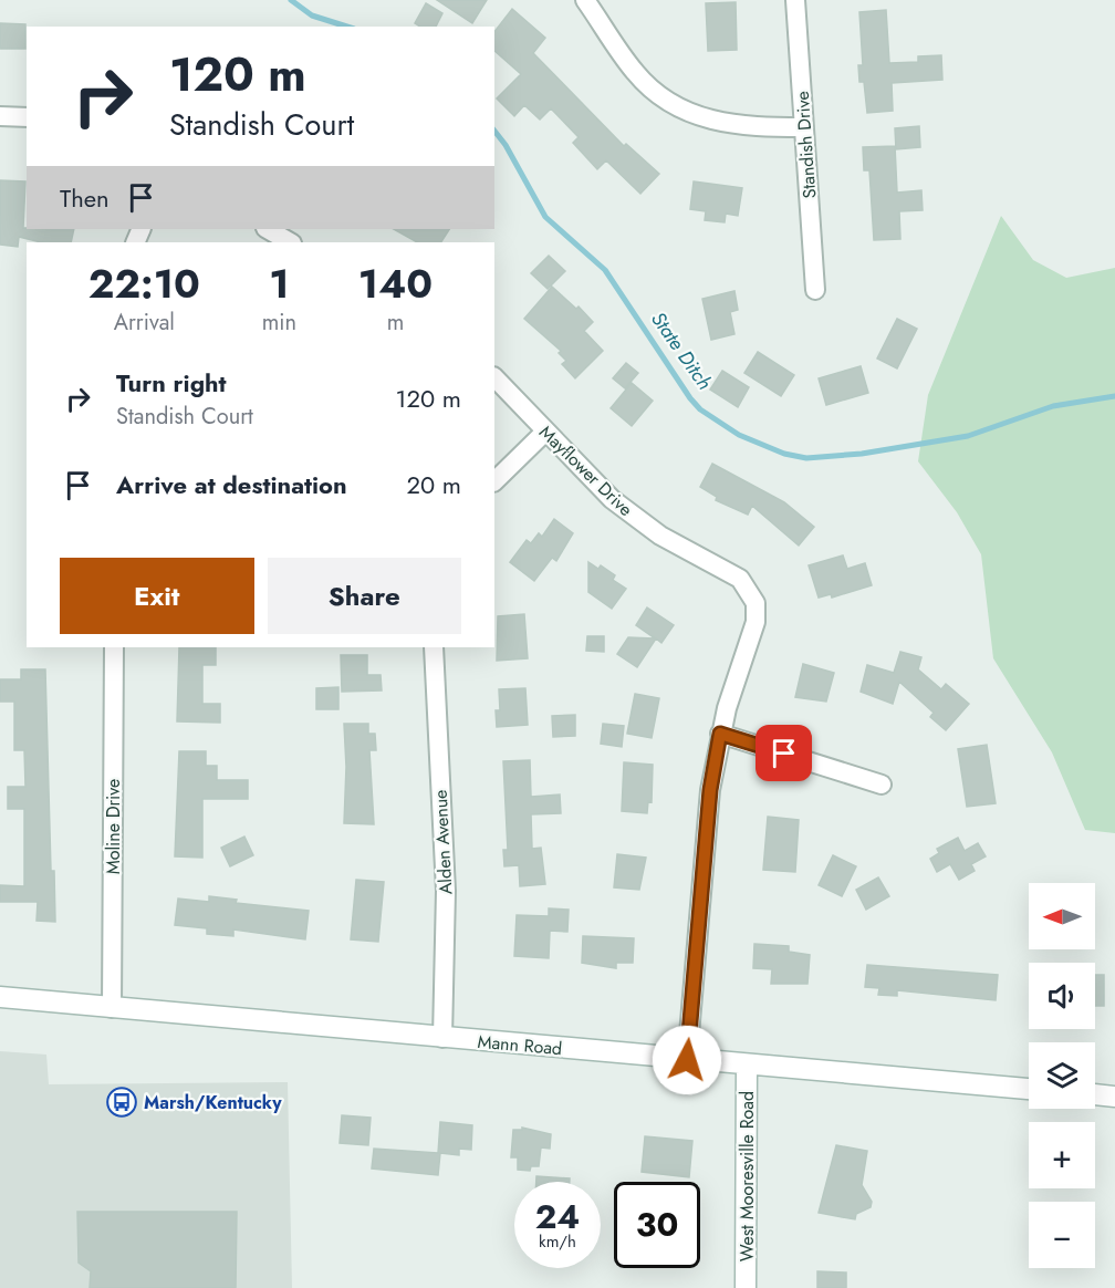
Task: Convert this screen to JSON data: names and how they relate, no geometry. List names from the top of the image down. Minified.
{"streets":{"main road":["Mann Road","West Mooresville Road"],"street":["Standish Drive","Mayflower Drive","Moline Drive","Alden Avenue"]},"crossings":[["Moline Drive","Mann Road"],["Alden Avenue","Mann Road"],["Mann Road","West Mooresville Road"]],"water":["State Ditch"],"places":{"bus stop":["Marsh/Kentucky"]},"north":"left","page":{"turn":["120 m","Standish Court"],"then":"Then","eta":["22:10","Arrival","1","min","140","m"],"list":[{"name":"Turn right","note":"Standish Court","value":"120 m"},{"name":"Arrive at destination","value":"20 m"}],"buttons":["Exit","Share"],"map_buttons":["+","−"],"speed":"24 km/h","limit":"30"}}
